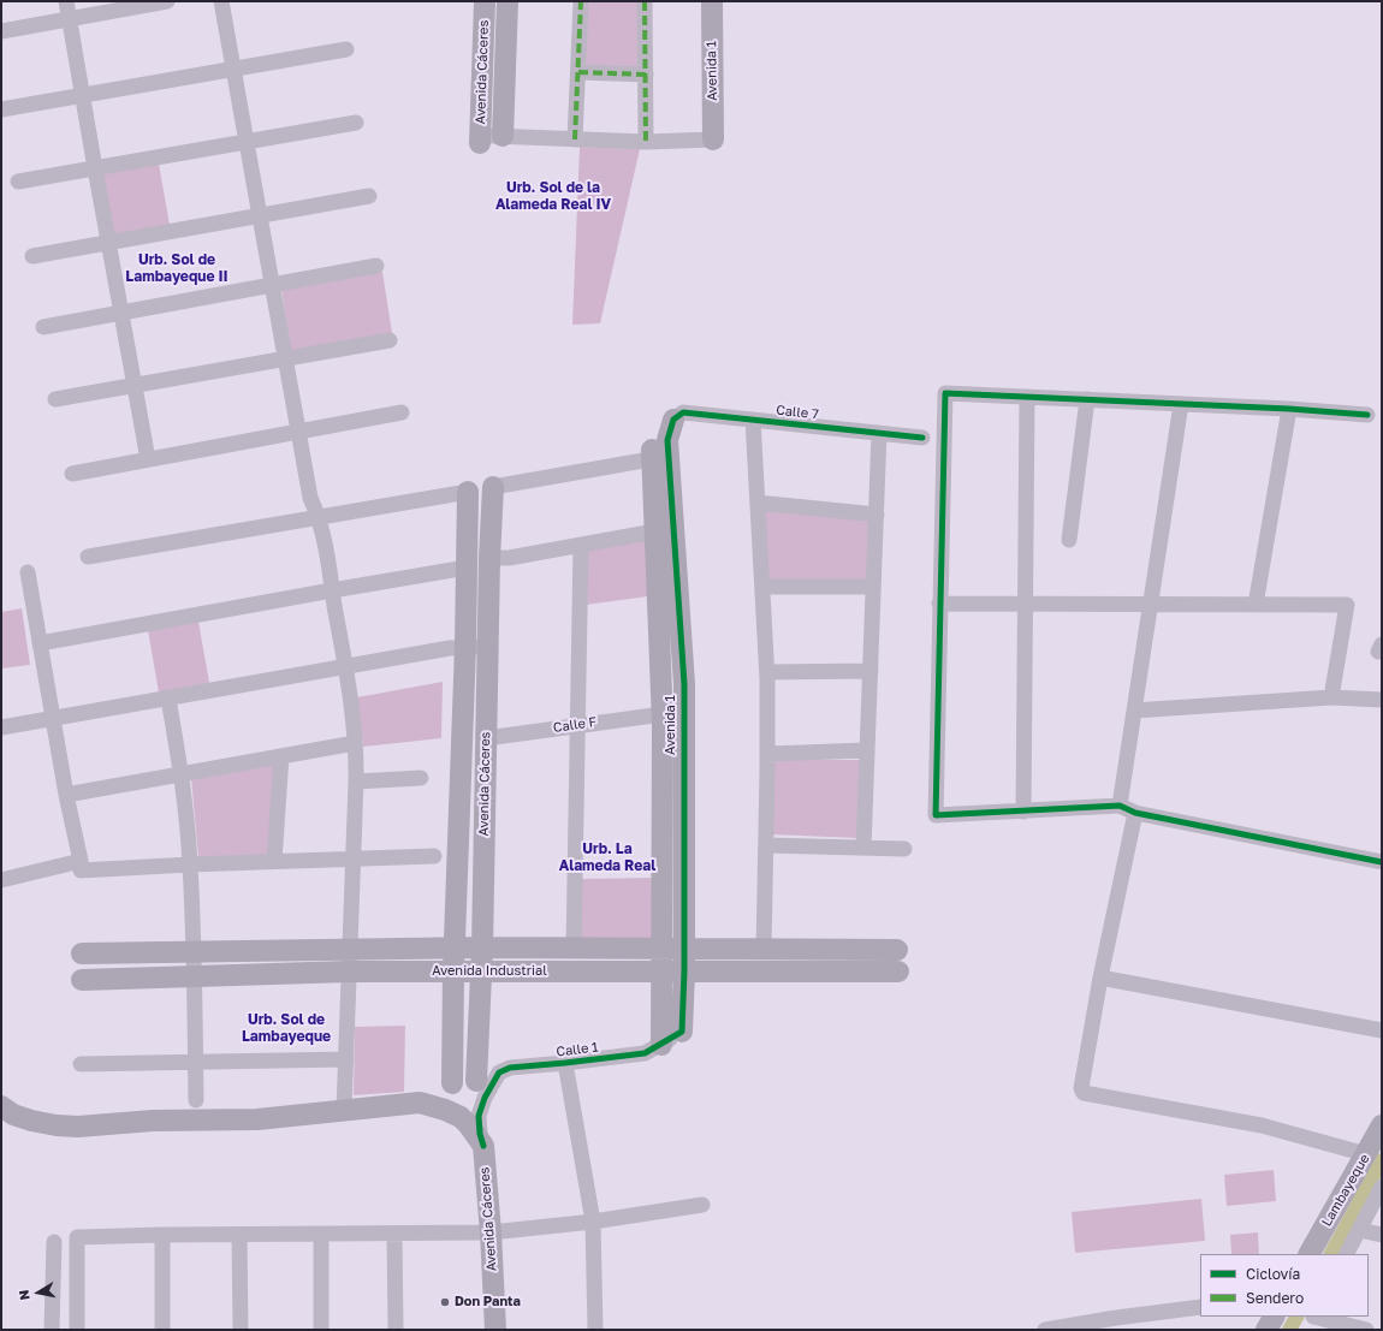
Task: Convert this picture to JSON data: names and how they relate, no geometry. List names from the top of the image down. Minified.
{"streets":{"street":["Avenida 1","Avenida Cáceres","Calle 7","Calle F","Avenida Industrial","Calle 1","Lambayeque"]},"crossings":[["Avenida 1","Calle 7"],["Avenida 1","Calle F"],["Avenida 1","Avenida Industrial"],["Avenida 1","Calle 1"],["Avenida Cáceres","Calle F"],["Avenida Cáceres","Avenida Industrial"],["Avenida Cáceres","Calle 1"]],"districts":["Urb. Sol de la Alameda Real IV","Urb. Sol de Lambayeque II","Urb. La Alameda Real","Urb. Sol de Lambayeque"],"places":["Don Panta"],"legend":["Ciclovía","Sendero"],"north":"left"}
